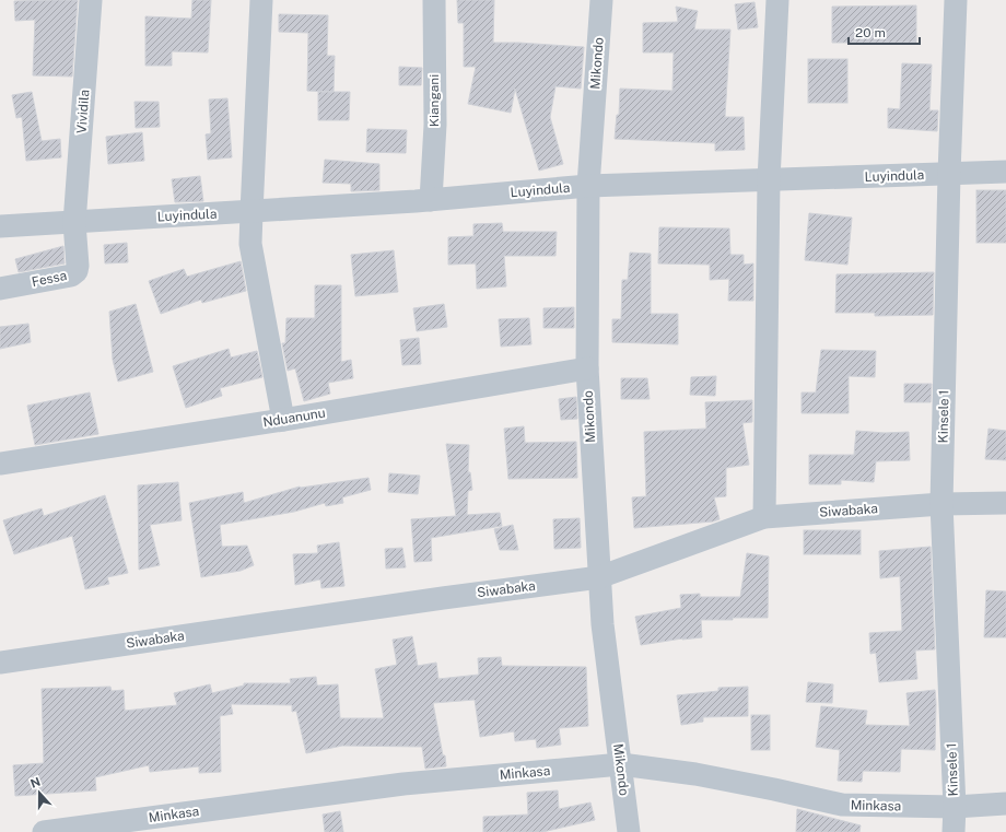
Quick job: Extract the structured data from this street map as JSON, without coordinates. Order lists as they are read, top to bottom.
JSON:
{
  "streets": {
    "street": [
      "Mikondo",
      "Kiangani",
      "Vividila",
      "Luyindula",
      "Fessa",
      "Kinsele 1",
      "Nduanunu",
      "Siwabaka",
      "Minkasa"
    ]
  },
  "crossings": [
    ["Mikondo", "Luyindula"],
    ["Mikondo", "Nduanunu"],
    ["Mikondo", "Siwabaka"],
    ["Mikondo", "Minkasa"],
    ["Kiangani", "Luyindula"],
    ["Vividila", "Luyindula"],
    ["Vividila", "Fessa"],
    ["Luyindula", "Fessa"],
    ["Luyindula", "Kinsele 1"],
    ["Kinsele 1", "Siwabaka"],
    ["Kinsele 1", "Minkasa"]
  ],
  "scale_bar": "20 m",
  "north": "top"
}
